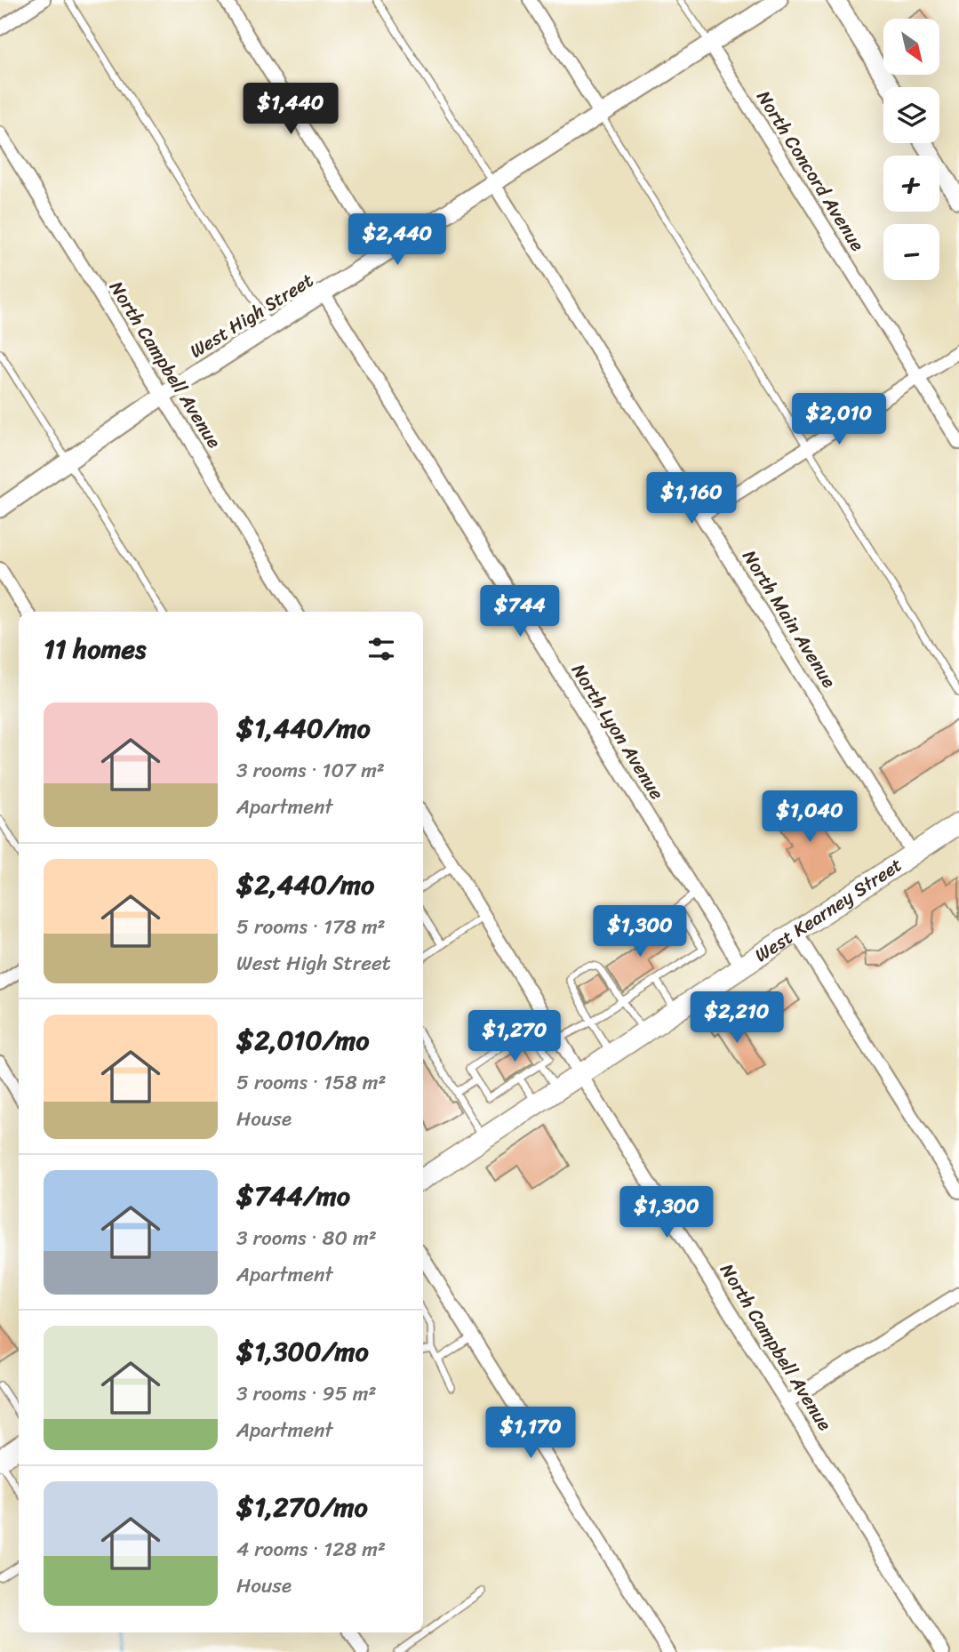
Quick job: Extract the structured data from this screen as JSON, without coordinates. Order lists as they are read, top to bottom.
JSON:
{
  "streets": {
    "main road": ["West Kearney Street"],
    "street": [
      "North Concord Avenue",
      "West High Street",
      "North Campbell Avenue",
      "North Main Avenue",
      "North Lyon Avenue"
    ]
  },
  "crossings": [
    ["North Concord Avenue", "West High Street"],
    ["West High Street", "North Campbell Avenue"],
    ["West High Street", "North Main Avenue"],
    ["West High Street", "North Lyon Avenue"],
    ["North Campbell Avenue", "West Kearney Street"],
    ["North Main Avenue", "West Kearney Street"],
    ["North Lyon Avenue", "West Kearney Street"]
  ],
  "north": "bottom right",
  "page": {
    "map_buttons": ["+", "−"],
    "price": [
      "$1,440",
      "$2,440",
      "$2,010",
      "$1,160",
      "$744",
      "$1,040",
      "$1,300",
      "$2,210",
      "$1,270",
      "$1,300",
      "$1,170"
    ],
    "heading": "11 homes",
    "list": [
      {
        "name": "$1,440/mo",
        "note": "3 rooms · 107 m² · Apartment"
      },
      {
        "name": "$2,440/mo",
        "note": "5 rooms · 178 m² · West High Street"
      },
      {
        "name": "$2,010/mo",
        "note": "5 rooms · 158 m² · House"
      },
      {
        "name": "$744/mo",
        "note": "3 rooms · 80 m² · Apartment"
      },
      {
        "name": "$1,300/mo",
        "note": "3 rooms · 95 m² · Apartment"
      },
      {
        "name": "$1,270/mo",
        "note": "4 rooms · 128 m² · House"
      }
    ]
  }
}
